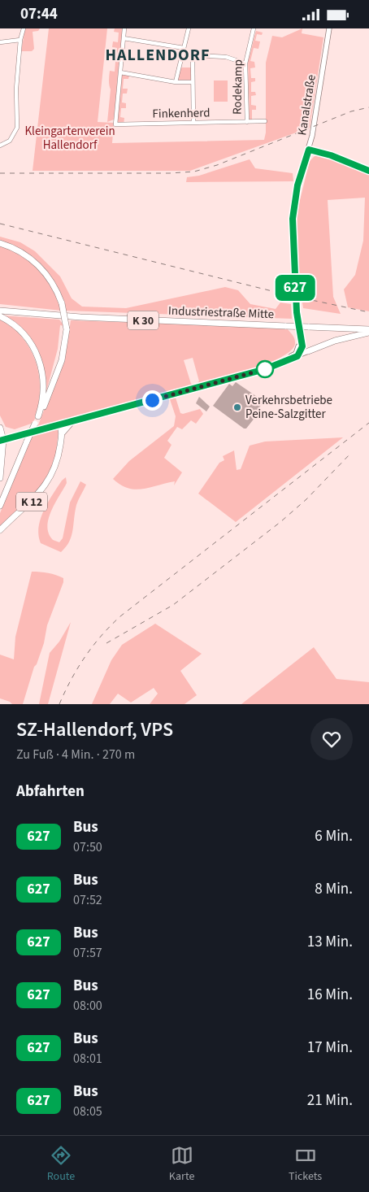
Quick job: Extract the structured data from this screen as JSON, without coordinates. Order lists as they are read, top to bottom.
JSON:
{
  "streets": {
    "main road": ["Industriestraße Mitte", "K 30", "K 12"],
    "street": ["Rodekamp", "Kanalstraße", "Finkenherd"]
  },
  "crossings": [
    ["Rodekamp", "Finkenherd"]
  ],
  "districts": ["HALLENDORF"],
  "parks": ["Kleingartenverein Hallendorf"],
  "places": ["Verkehrsbetriebe Peine-Salzgitter"],
  "lines": ["bus line 627"],
  "page": {
    "status": "07:44",
    "on_map": "627",
    "heading": [
      ["SZ-Hallendorf, VPS", "Zu Fuß · 4 Min. · 270 m"],
      "Abfahrten"
    ],
    "list": [
      {
        "mark": "627",
        "name": "Bus",
        "note": "07:50",
        "value": "6 Min."
      },
      {
        "mark": "627",
        "name": "Bus",
        "note": "07:52",
        "value": "8 Min."
      },
      {
        "mark": "627",
        "name": "Bus",
        "note": "07:57",
        "value": "13 Min."
      },
      {
        "mark": "627",
        "name": "Bus",
        "note": "08:00",
        "value": "16 Min."
      },
      {
        "mark": "627",
        "name": "Bus",
        "note": "08:01",
        "value": "17 Min."
      },
      {
        "mark": "627",
        "name": "Bus",
        "note": "08:05",
        "value": "21 Min."
      }
    ],
    "tabs": ["Route", "Karte", "Tickets"]
  }
}
